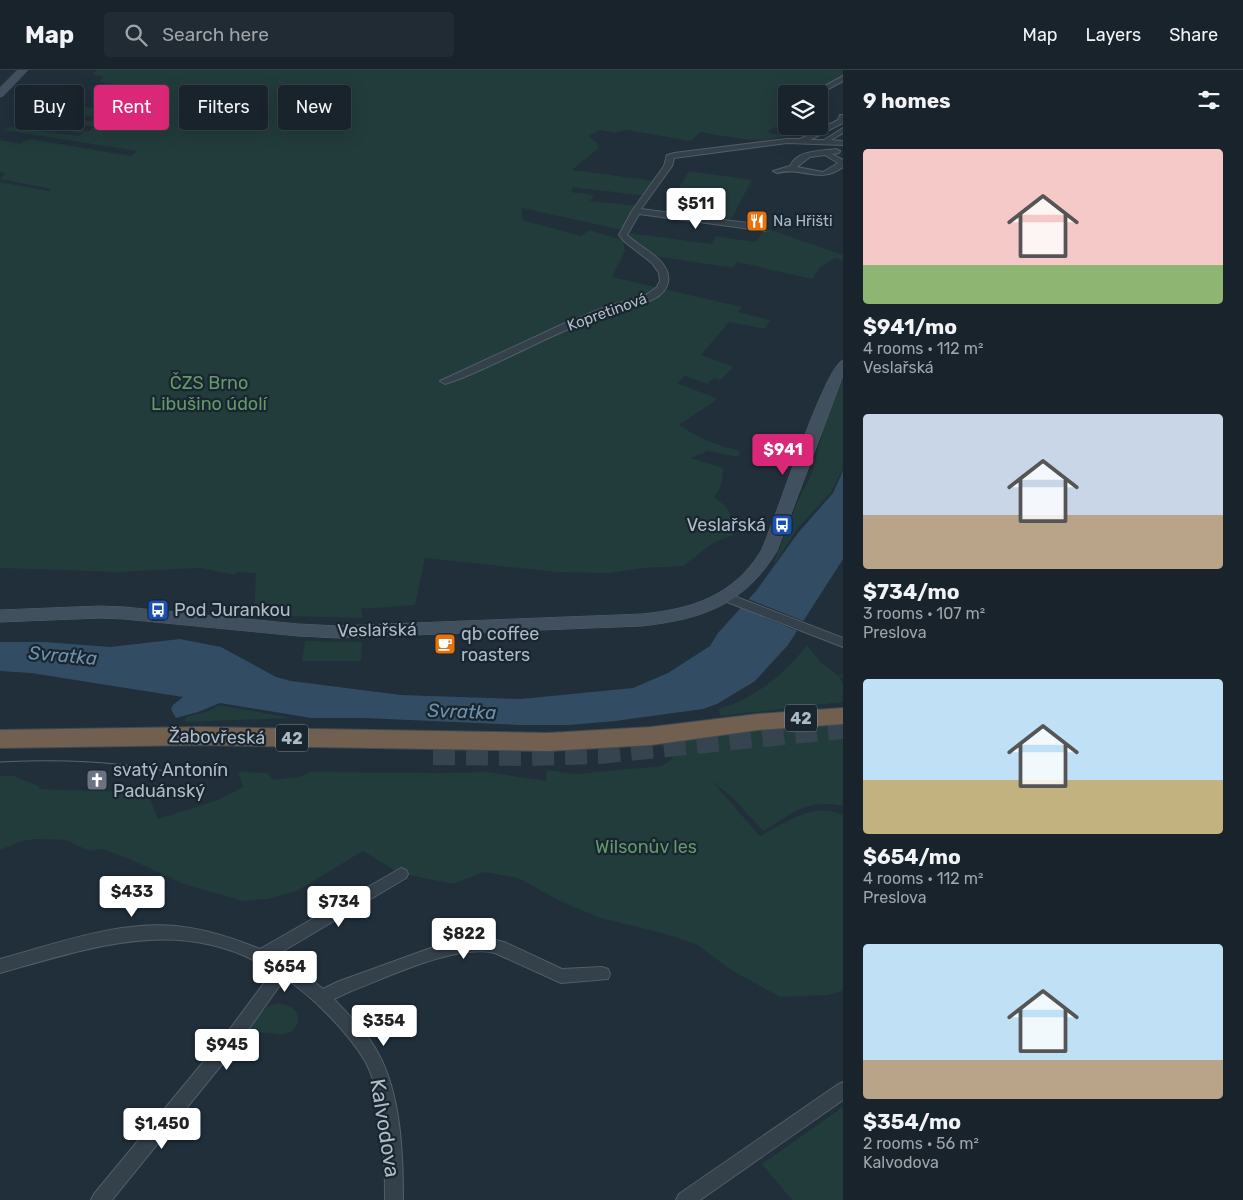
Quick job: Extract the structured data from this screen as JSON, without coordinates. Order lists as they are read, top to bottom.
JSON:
{
  "streets": {
    "highway": ["42", "Žabovřeská"],
    "street": ["Kopretinová", "Veslařská", "Kalvodova"]
  },
  "water": ["Svratka"],
  "parks": ["ČZS Brno Libušino údolí", "Wilsonův les"],
  "places": {
    "restaurant": ["Na Hřišti"],
    "bus stop": ["Veslařská", "Pod Jurankou"],
    "cafe": ["qb coffee roasters"],
    "church": ["svatý Antonín Paduánský"]
  },
  "page": {
    "header": "Map",
    "search": "Search here",
    "nav": ["Map", "Layers", "Share"],
    "heading": "9 homes",
    "chip": [
      "Buy",
      "Rent",
      "Filters",
      "New"
    ],
    "list": [
      {
        "name": "$941/mo",
        "note": "4 rooms · 112 m² · Veslařská"
      },
      {
        "name": "$734/mo",
        "note": "3 rooms · 107 m² · Preslova"
      },
      {
        "name": "$654/mo",
        "note": "4 rooms · 112 m² · Preslova"
      },
      {
        "name": "$354/mo",
        "note": "2 rooms · 56 m² · Kalvodova"
      }
    ],
    "price": [
      "$511",
      "$941",
      "$433",
      "$734",
      "$822",
      "$654",
      "$354",
      "$945",
      "$1,450"
    ]
  }
}
